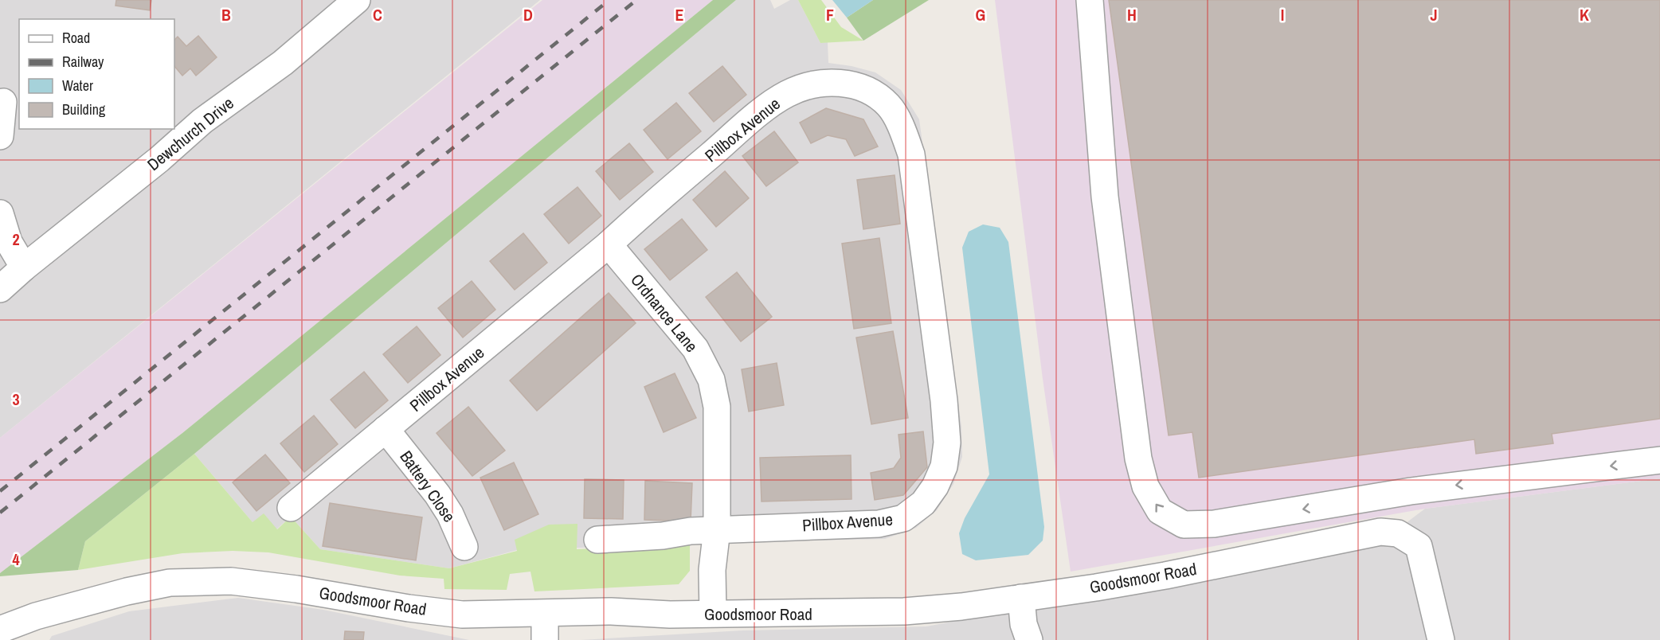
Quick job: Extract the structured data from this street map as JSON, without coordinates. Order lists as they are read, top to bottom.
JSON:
{
  "streets": {
    "street": [
      "Pillbox Avenue",
      "Dewchurch Drive",
      "Ordnance Lane",
      "Battery Close",
      "Goodsmoor Road"
    ]
  },
  "crossings": [
    ["Pillbox Avenue", "Ordnance Lane"],
    ["Pillbox Avenue", "Battery Close"],
    ["Ordnance Lane", "Goodsmoor Road"]
  ],
  "legend": [
    "Road",
    "Railway",
    "Water",
    "Building"
  ],
  "grid": {
    "columns": [
      "B",
      "C",
      "D",
      "E",
      "F",
      "G",
      "H",
      "I",
      "J",
      "K"
    ],
    "rows": ["2", "3", "4"]
  }
}
